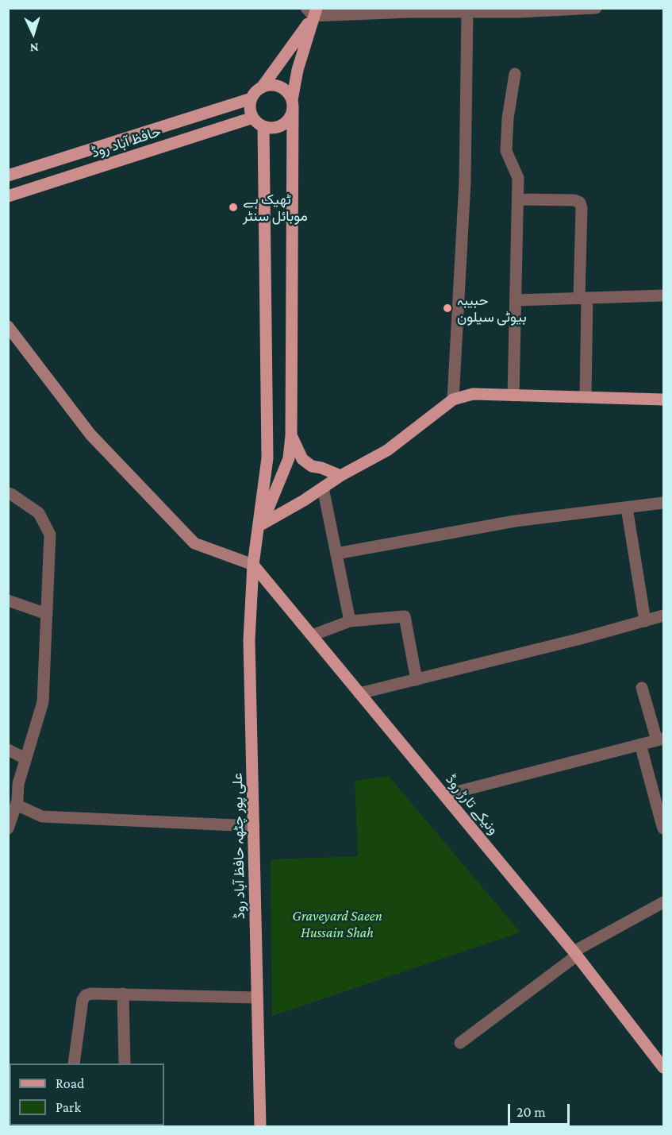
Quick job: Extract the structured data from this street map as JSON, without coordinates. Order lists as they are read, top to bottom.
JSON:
{
  "streets": {
    "main road": ["حافظ آباد روڈ", "ونیکے تارڑ روڈ", "علی پور چٹھہ حافظ آباد روڈ"]
  },
  "crossings": [
    ["ونیکے تارڑ روڈ", "علی پور چٹھہ حافظ آباد روڈ"]
  ],
  "parks": ["Graveyard Saeen Hussain Shah"],
  "places": ["ٹھیک ہے موبائل سنٹر", "حبیبہ بیوٹی سیلون"],
  "legend": ["Road", "Park"],
  "scale_bar": "20 m",
  "north": "bottom"
}
